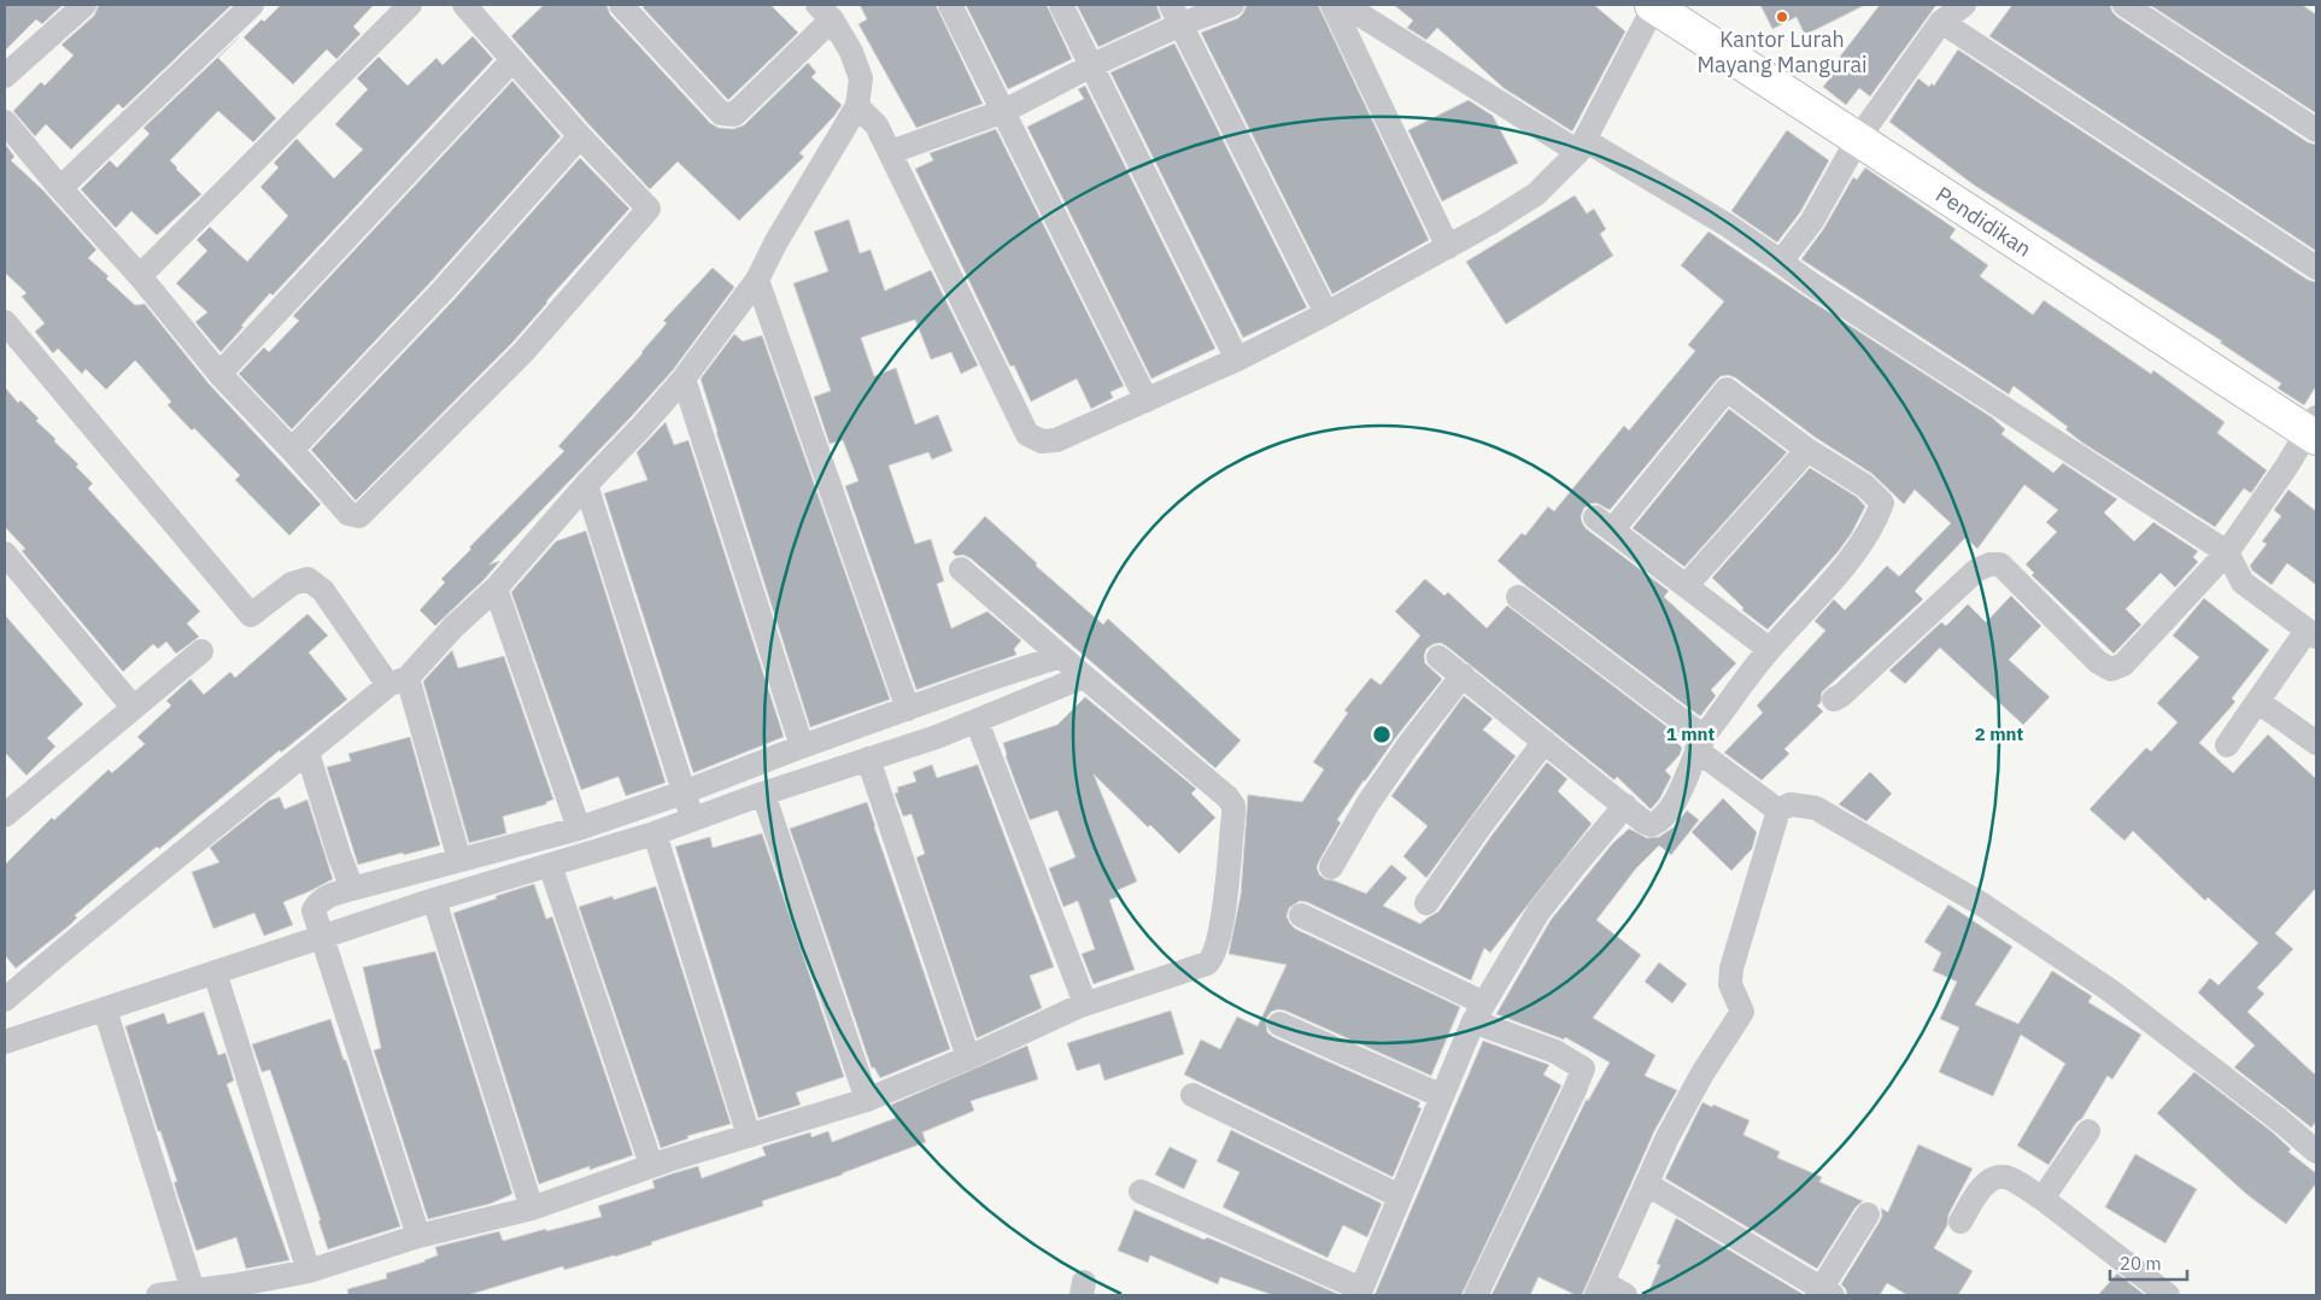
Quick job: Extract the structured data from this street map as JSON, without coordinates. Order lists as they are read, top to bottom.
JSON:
{
  "streets": {
    "street": ["Pendidikan"]
  },
  "places": ["Kantor Lurah Mayang Mangurai"],
  "scale_bar": "20 m",
  "rings": ["1 mnt", "2 mnt"]
}
